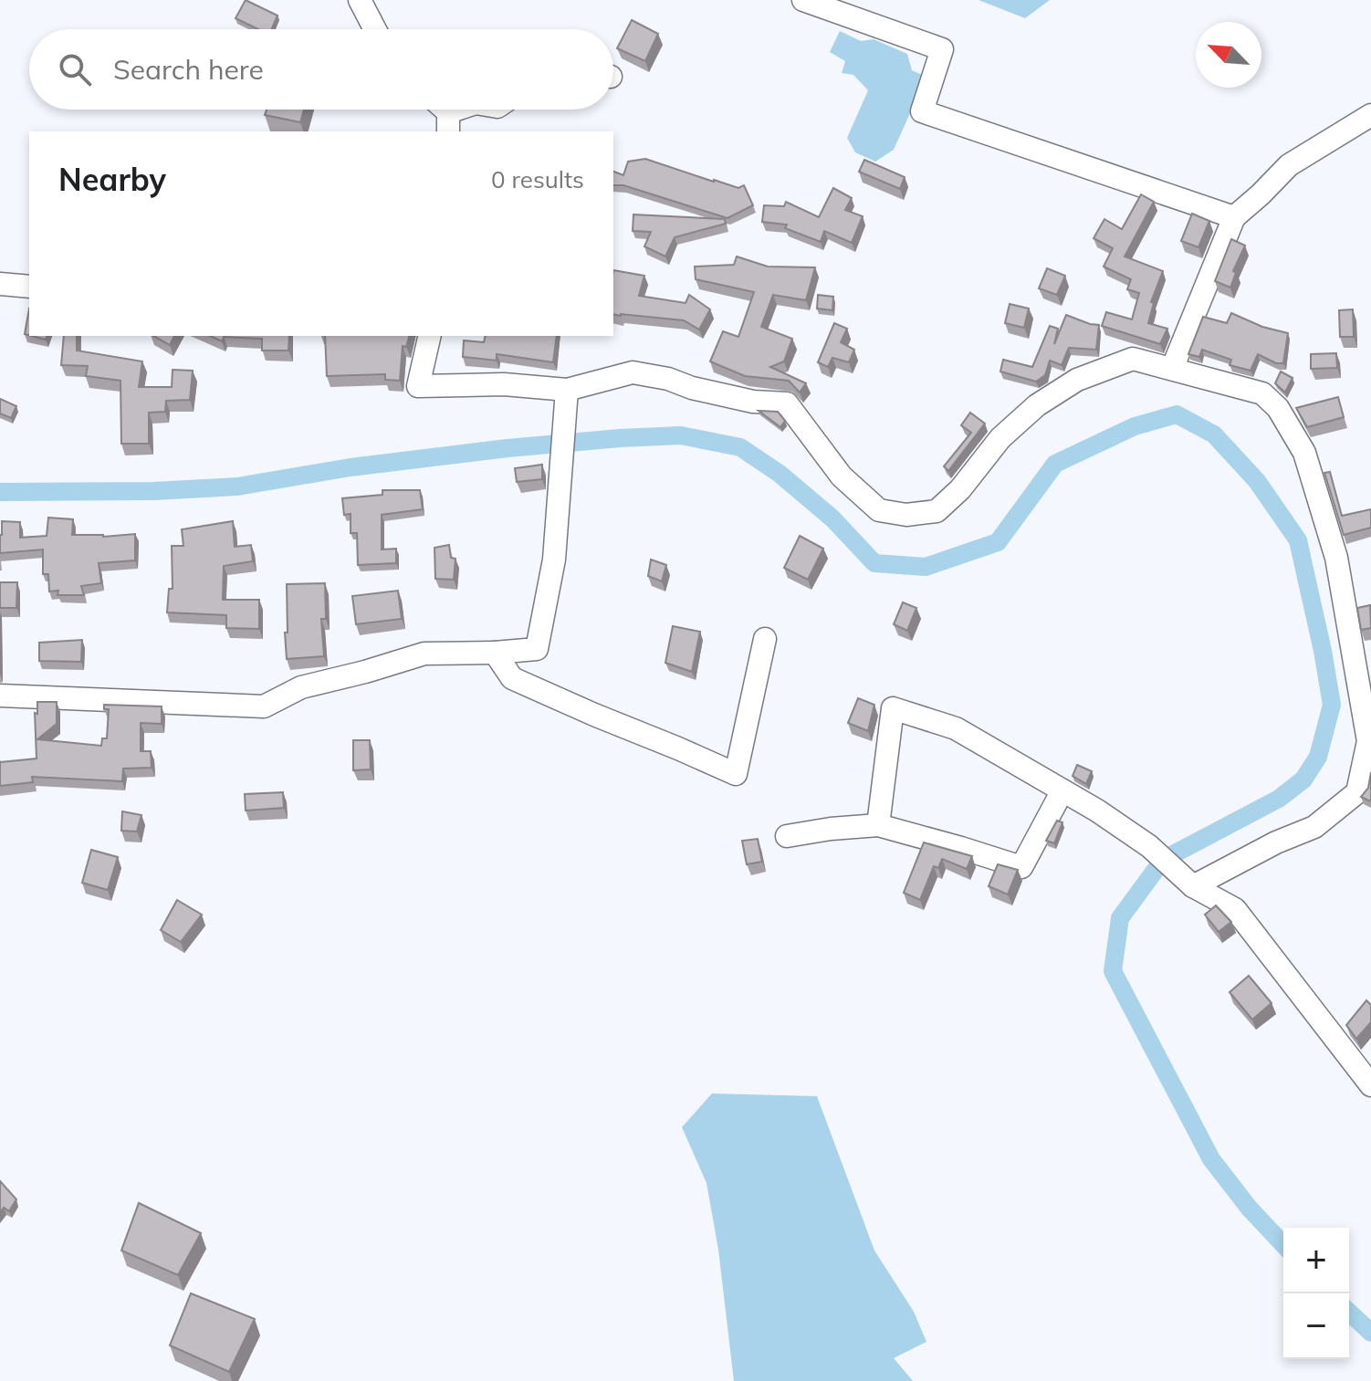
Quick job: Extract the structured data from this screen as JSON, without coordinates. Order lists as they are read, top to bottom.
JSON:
{
  "north": "top left",
  "page": {
    "search": "Search here",
    "heading": ["Nearby", "0 results"],
    "map_buttons": ["+", "−"]
  }
}
